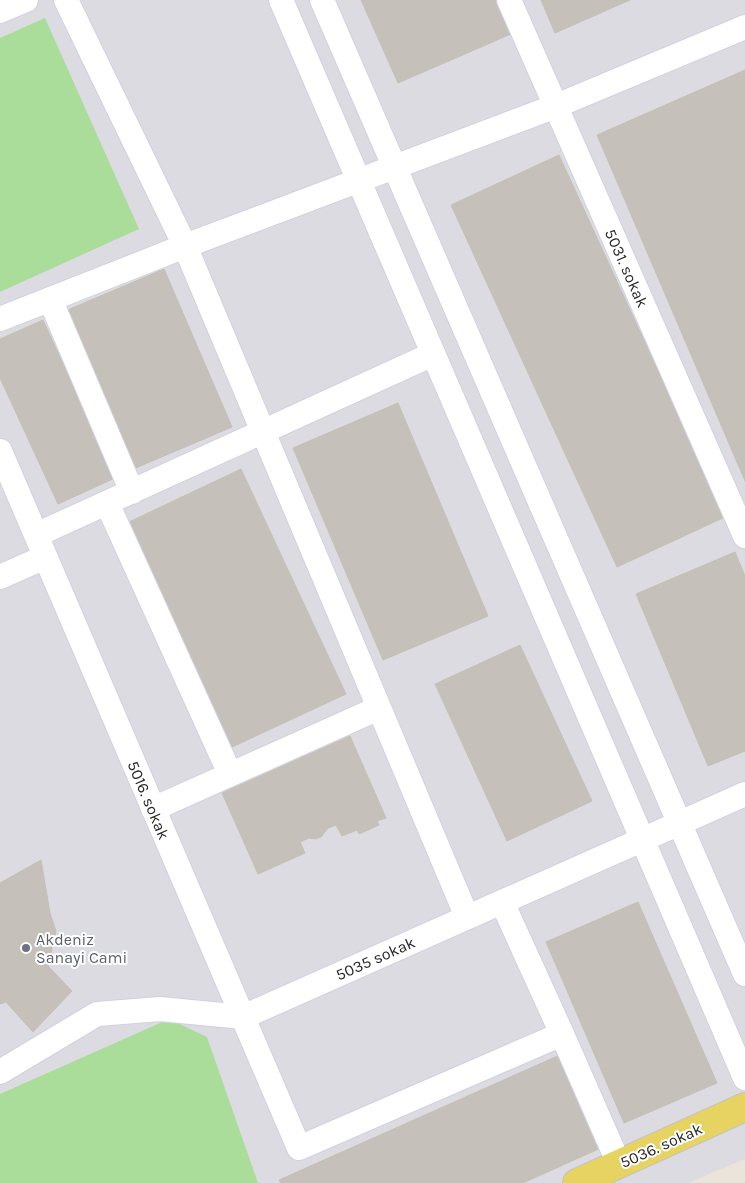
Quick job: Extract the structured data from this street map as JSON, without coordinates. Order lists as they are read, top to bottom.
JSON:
{
  "streets": {
    "main road": ["5036. sokak"],
    "street": ["5031. sokak", "5016. sokak", "5035 sokak"]
  },
  "crossings": [
    ["5016. sokak", "5035 sokak"]
  ],
  "places": ["Akdeniz Sanayi Cami"]
}
